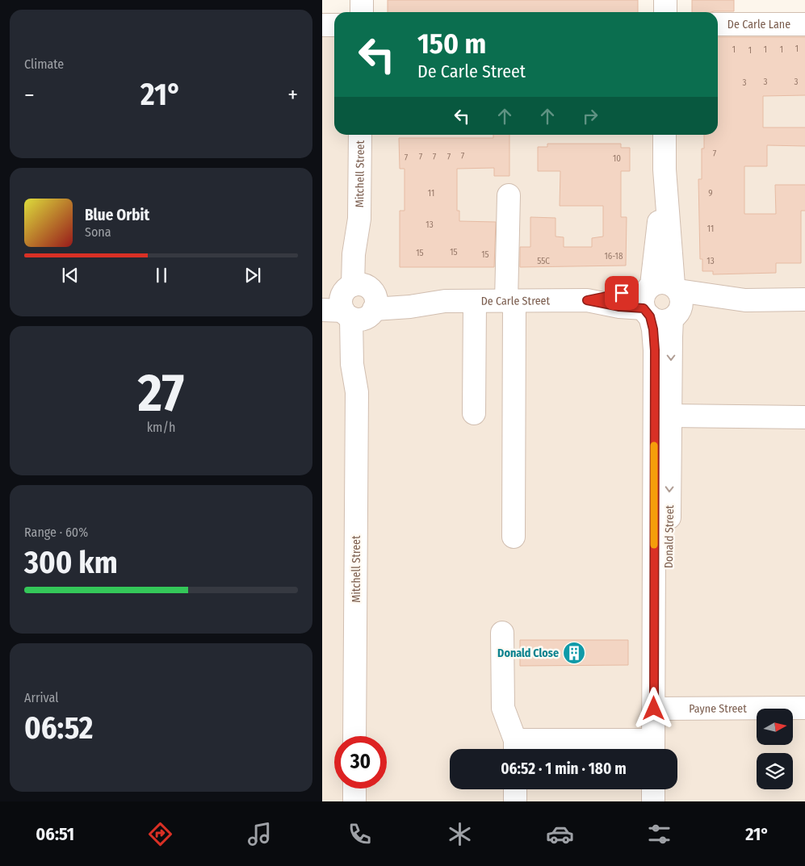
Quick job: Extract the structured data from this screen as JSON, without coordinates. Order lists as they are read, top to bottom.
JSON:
{
  "streets": {
    "street": [
      "De Carle Lane",
      "Mitchell Street",
      "De Carle Street",
      "Donald Street",
      "Payne Street"
    ]
  },
  "crossings": [
    ["Mitchell Street", "De Carle Street"],
    ["De Carle Street", "Donald Street"],
    ["Donald Street", "Payne Street"]
  ],
  "places": {
    "building": ["Donald Close"]
  },
  "house_numbers": [
    "1",
    "1",
    "1",
    "1",
    "1",
    "3",
    "3",
    "3",
    "7",
    "7",
    "7",
    "7",
    "7",
    "7",
    "10",
    "11",
    "9",
    "13",
    "11",
    "15",
    "15",
    "15",
    "16-18",
    "55C",
    "13"
  ],
  "north": "right",
  "page": {
    "tile": [
      "Climate",
      ["27", "km/h"],
      ["Range · 60%", "300 km"],
      ["Arrival", "06:52"]
    ],
    "turn": ["150 m", "De Carle Street"],
    "heat": ["−", "21°", "+"],
    "song": ["Blue Orbit", "Sona"],
    "limit": "30",
    "trip": "06:52 · 1 min · 180 m",
    "tabs": ["06:51", "21°"]
  }
}
